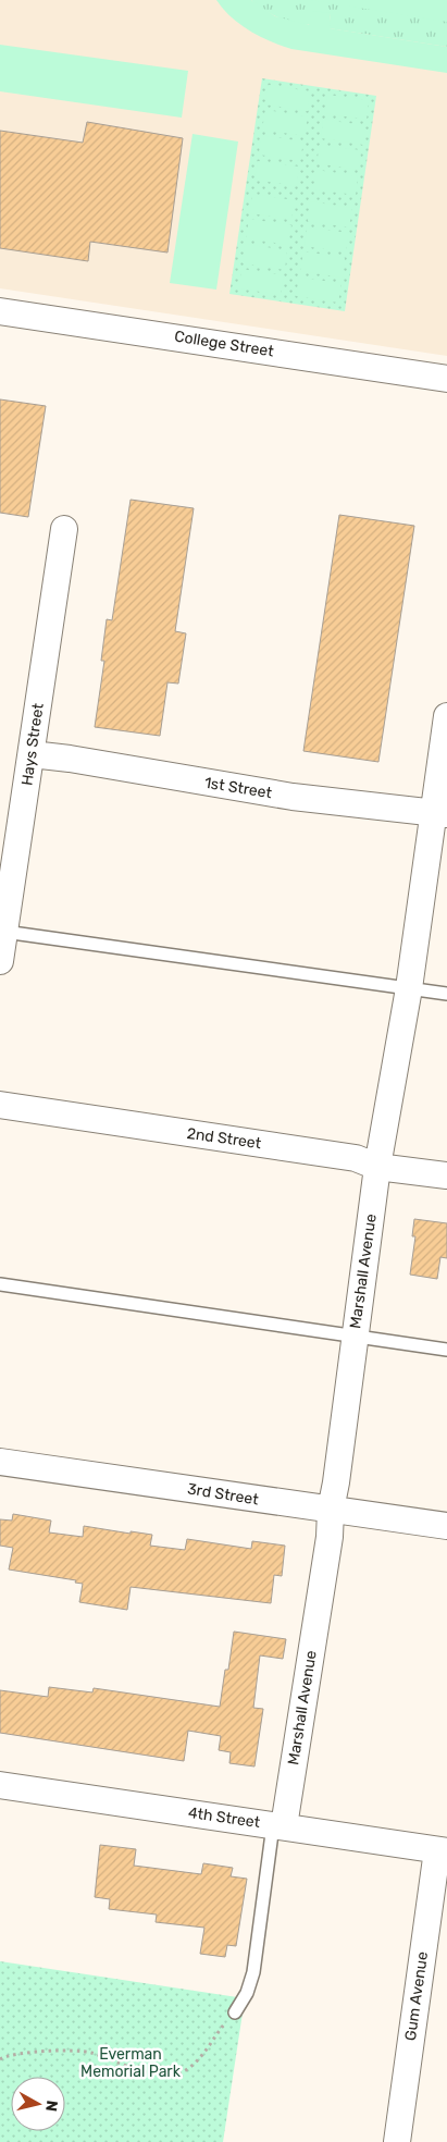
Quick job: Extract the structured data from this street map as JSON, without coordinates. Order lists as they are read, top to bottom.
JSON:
{
  "streets": {
    "street": [
      "College Street",
      "Hays Street",
      "1st Street",
      "2nd Street",
      "Marshall Avenue",
      "3rd Street",
      "4th Street",
      "Gum Avenue"
    ]
  },
  "crossings": [
    ["Hays Street", "1st Street"],
    ["1st Street", "Marshall Avenue"],
    ["2nd Street", "Marshall Avenue"],
    ["Marshall Avenue", "3rd Street"],
    ["Marshall Avenue", "4th Street"],
    ["4th Street", "Gum Avenue"]
  ],
  "parks": ["Everman Memorial Park"],
  "north": "right"
}
